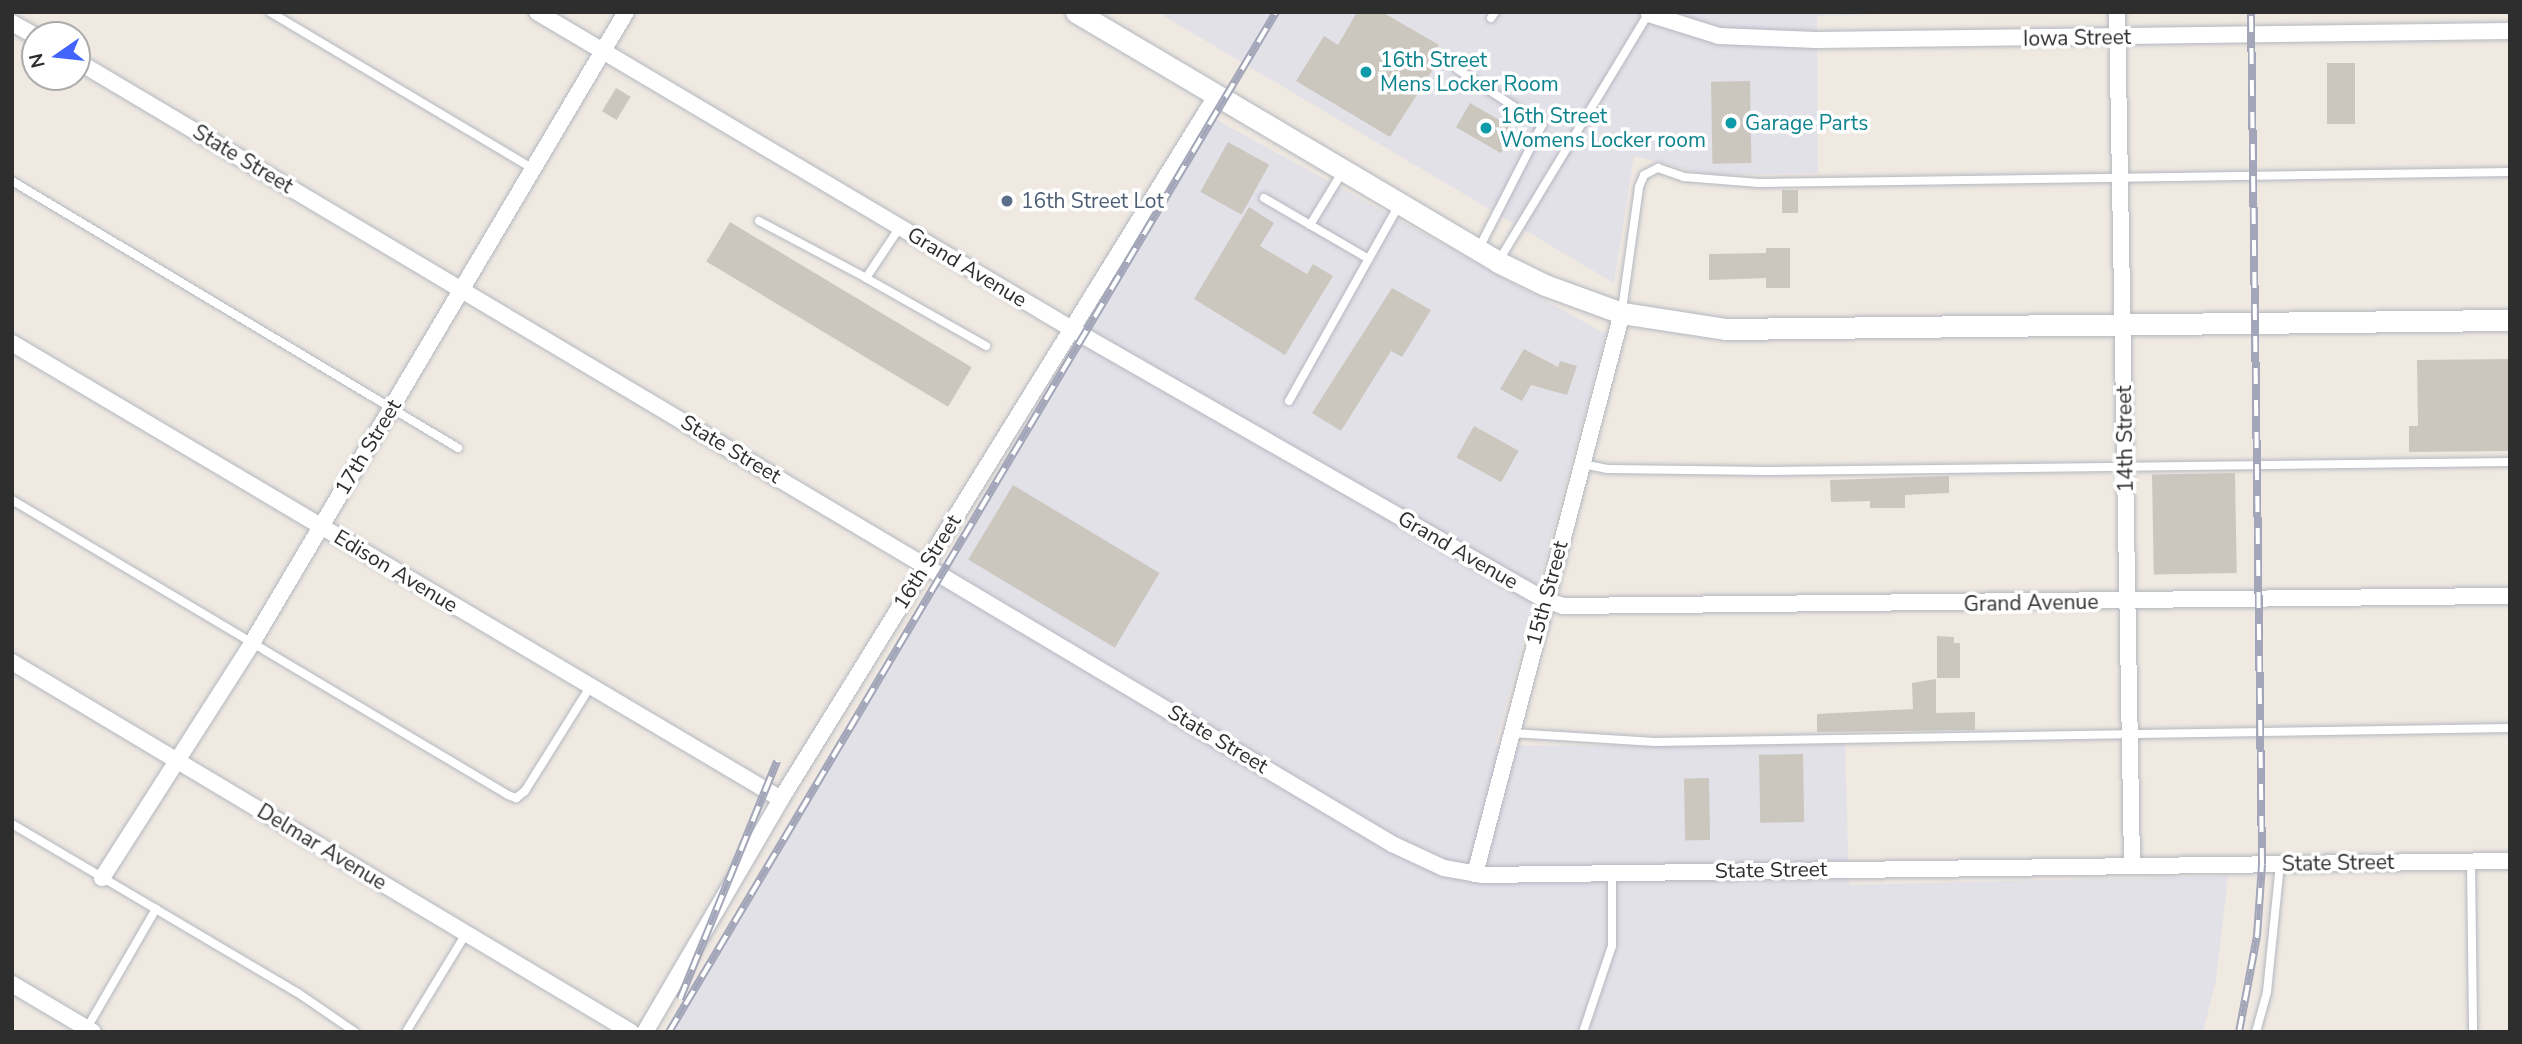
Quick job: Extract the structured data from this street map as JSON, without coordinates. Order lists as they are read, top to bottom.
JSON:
{
  "streets": {
    "street": [
      "Iowa Street",
      "State Street",
      "Grand Avenue",
      "14th Street",
      "17th Street",
      "16th Street",
      "Edison Avenue",
      "15th Street",
      "Delmar Avenue"
    ]
  },
  "crossings": [
    ["Iowa Street", "14th Street"],
    ["State Street", "14th Street"],
    ["State Street", "17th Street"],
    ["State Street", "16th Street"],
    ["State Street", "15th Street"],
    ["Grand Avenue", "14th Street"],
    ["Grand Avenue", "17th Street"],
    ["Grand Avenue", "16th Street"],
    ["Grand Avenue", "15th Street"],
    ["17th Street", "Edison Avenue"],
    ["17th Street", "Delmar Avenue"],
    ["16th Street", "Edison Avenue"]
  ],
  "places": [
    "16th Street Mens Locker Room",
    "Garage Parts",
    "16th Street Womens Locker room",
    "16th Street Lot"
  ],
  "north": "left"
}
